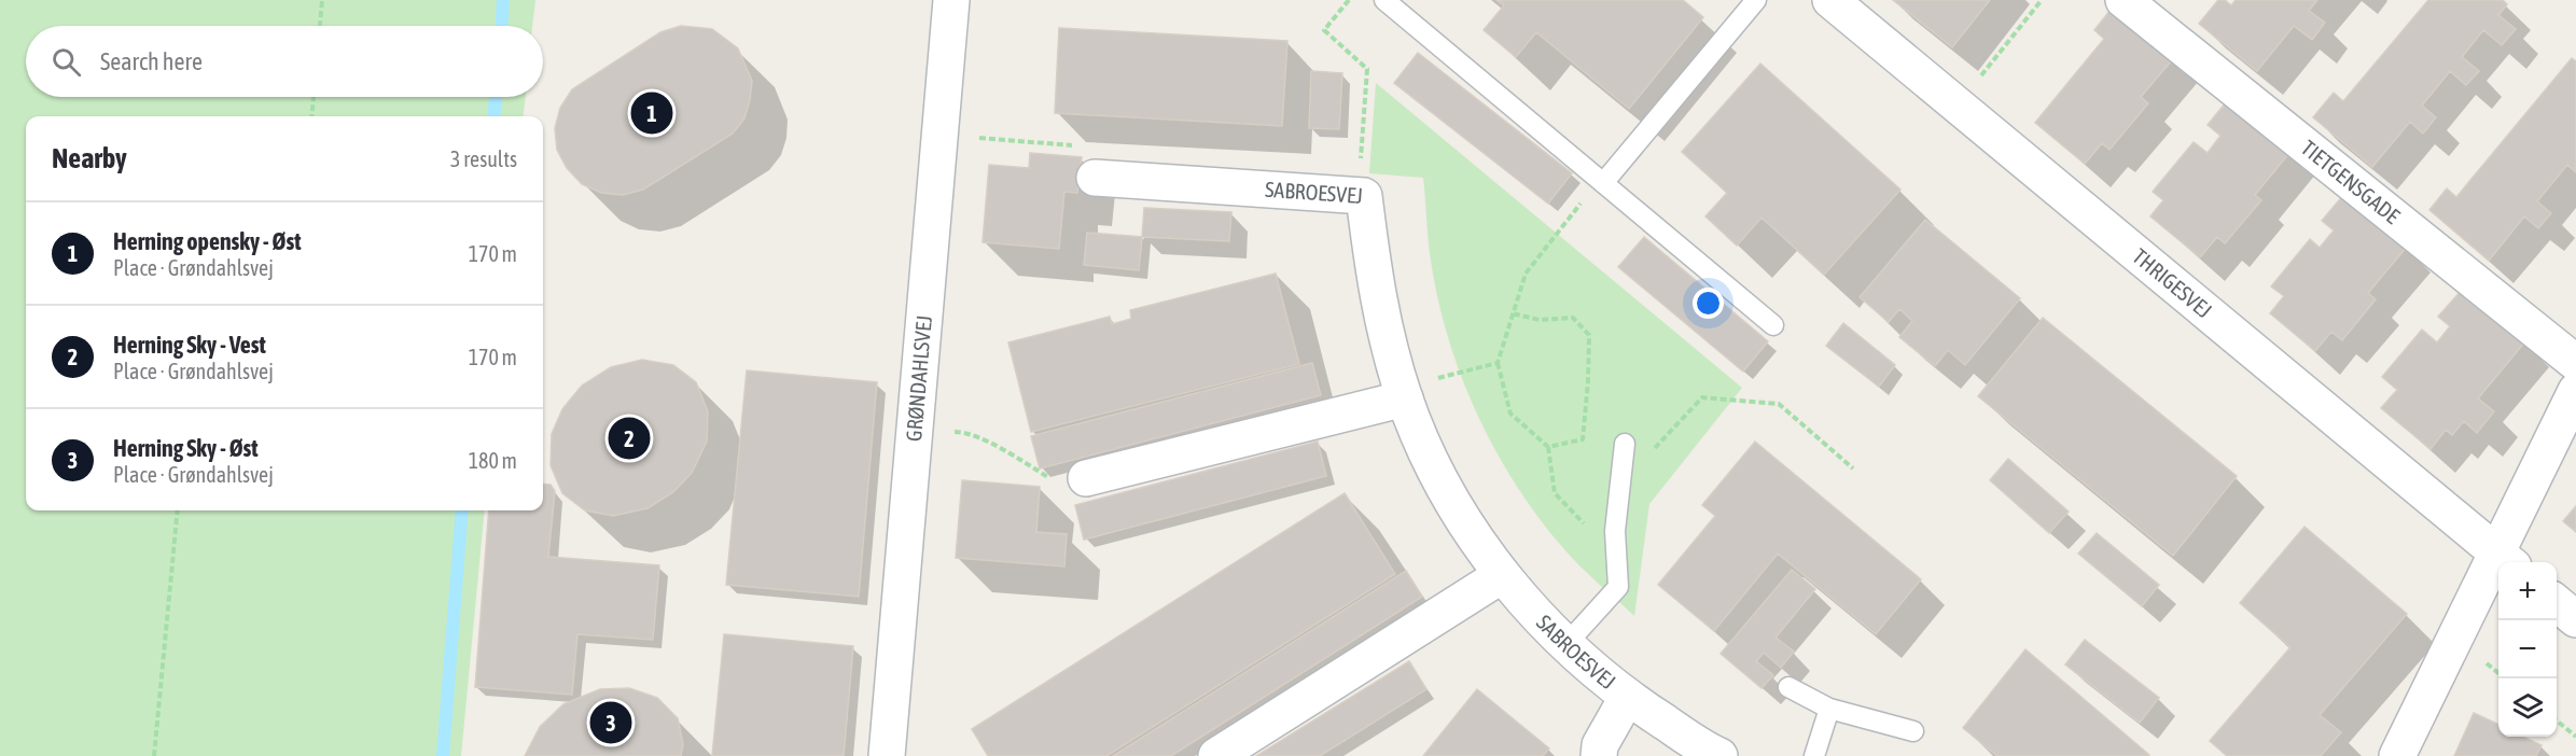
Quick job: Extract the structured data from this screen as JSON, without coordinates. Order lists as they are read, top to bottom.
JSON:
{
  "streets": {
    "street": [
      "TIETGENSGADE",
      "SABROESVEJ",
      "THRIGESVEJ",
      "GRØNDAHLSVEJ"
    ]
  },
  "page": {
    "search": "Search here",
    "pins": ["1", "2", "3"],
    "heading": ["Nearby", "3 results"],
    "list": [
      {
        "mark": "1",
        "name": "Herning opensky - Øst",
        "note": "Place · Grøndahlsvej",
        "value": "170 m"
      },
      {
        "mark": "2",
        "name": "Herning Sky - Vest",
        "note": "Place · Grøndahlsvej",
        "value": "170 m"
      },
      {
        "mark": "3",
        "name": "Herning Sky - Øst",
        "note": "Place · Grøndahlsvej",
        "value": "180 m"
      }
    ],
    "map_buttons": ["+", "−"]
  }
}
